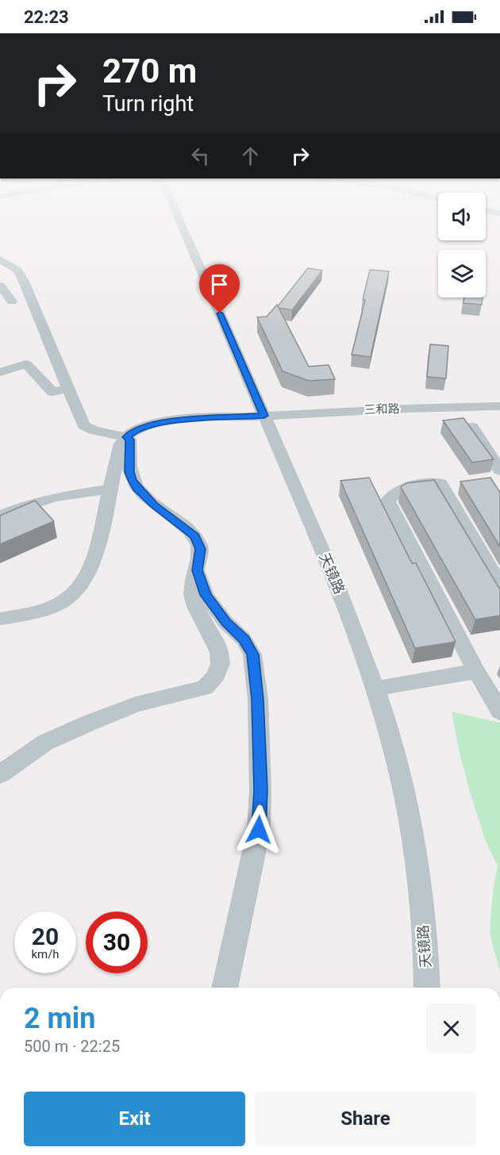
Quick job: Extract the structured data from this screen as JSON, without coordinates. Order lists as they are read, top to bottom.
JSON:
{
  "streets": {
    "street": ["三和路", "天镜路"]
  },
  "crossings": [
    ["三和路", "天镜路"]
  ],
  "page": {
    "status": "22:23",
    "turn": ["270 m", "Turn right"],
    "speed": "20 km/h",
    "limit": "30",
    "heading": ["2 min", "500 m · 22:25"],
    "buttons": ["Exit", "Share"]
  }
}
